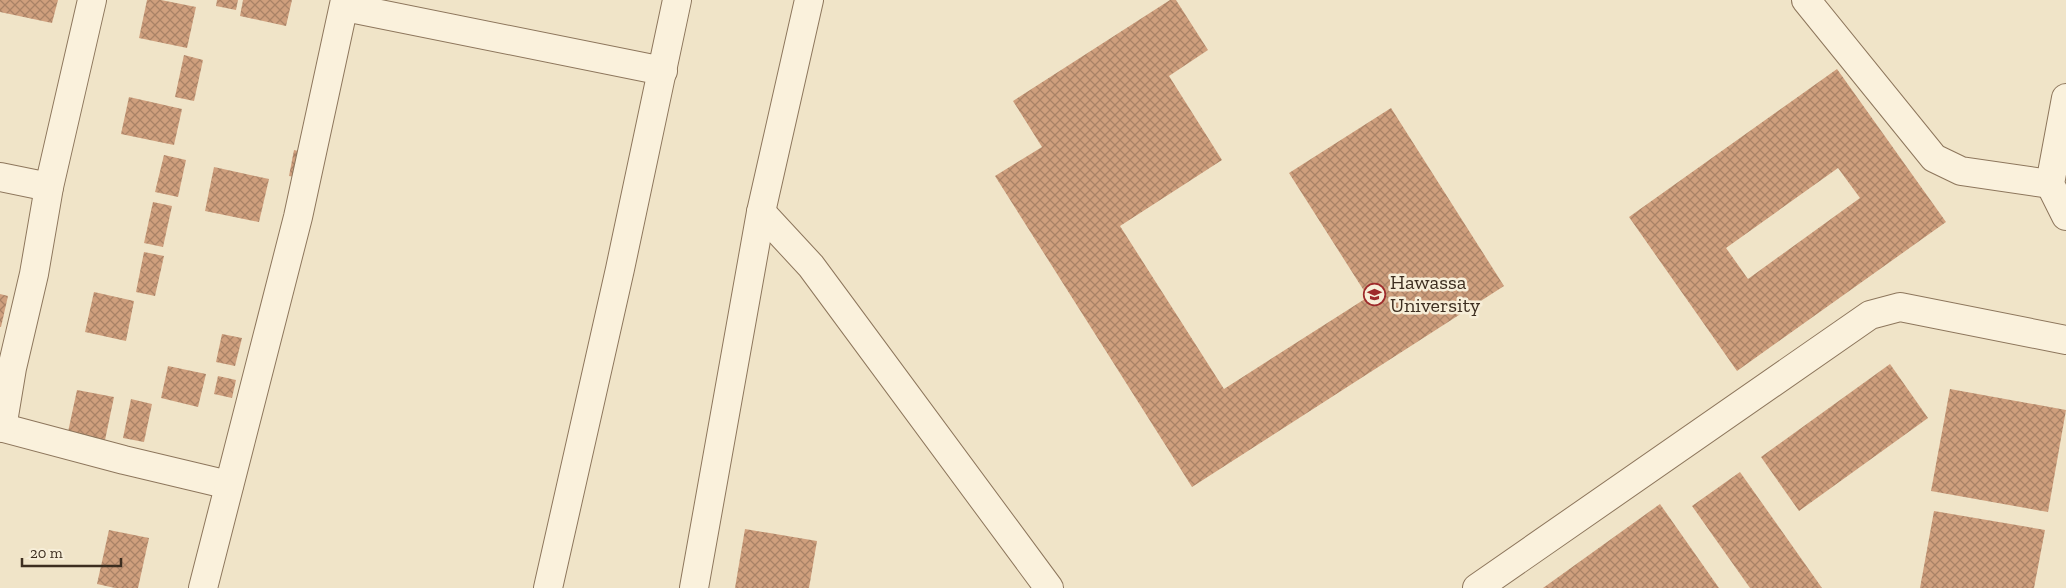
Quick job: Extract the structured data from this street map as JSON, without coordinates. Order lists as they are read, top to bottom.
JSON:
{
  "places": {
    "school or university": ["Hawassa University"]
  },
  "scale_bar": "20 m"
}
